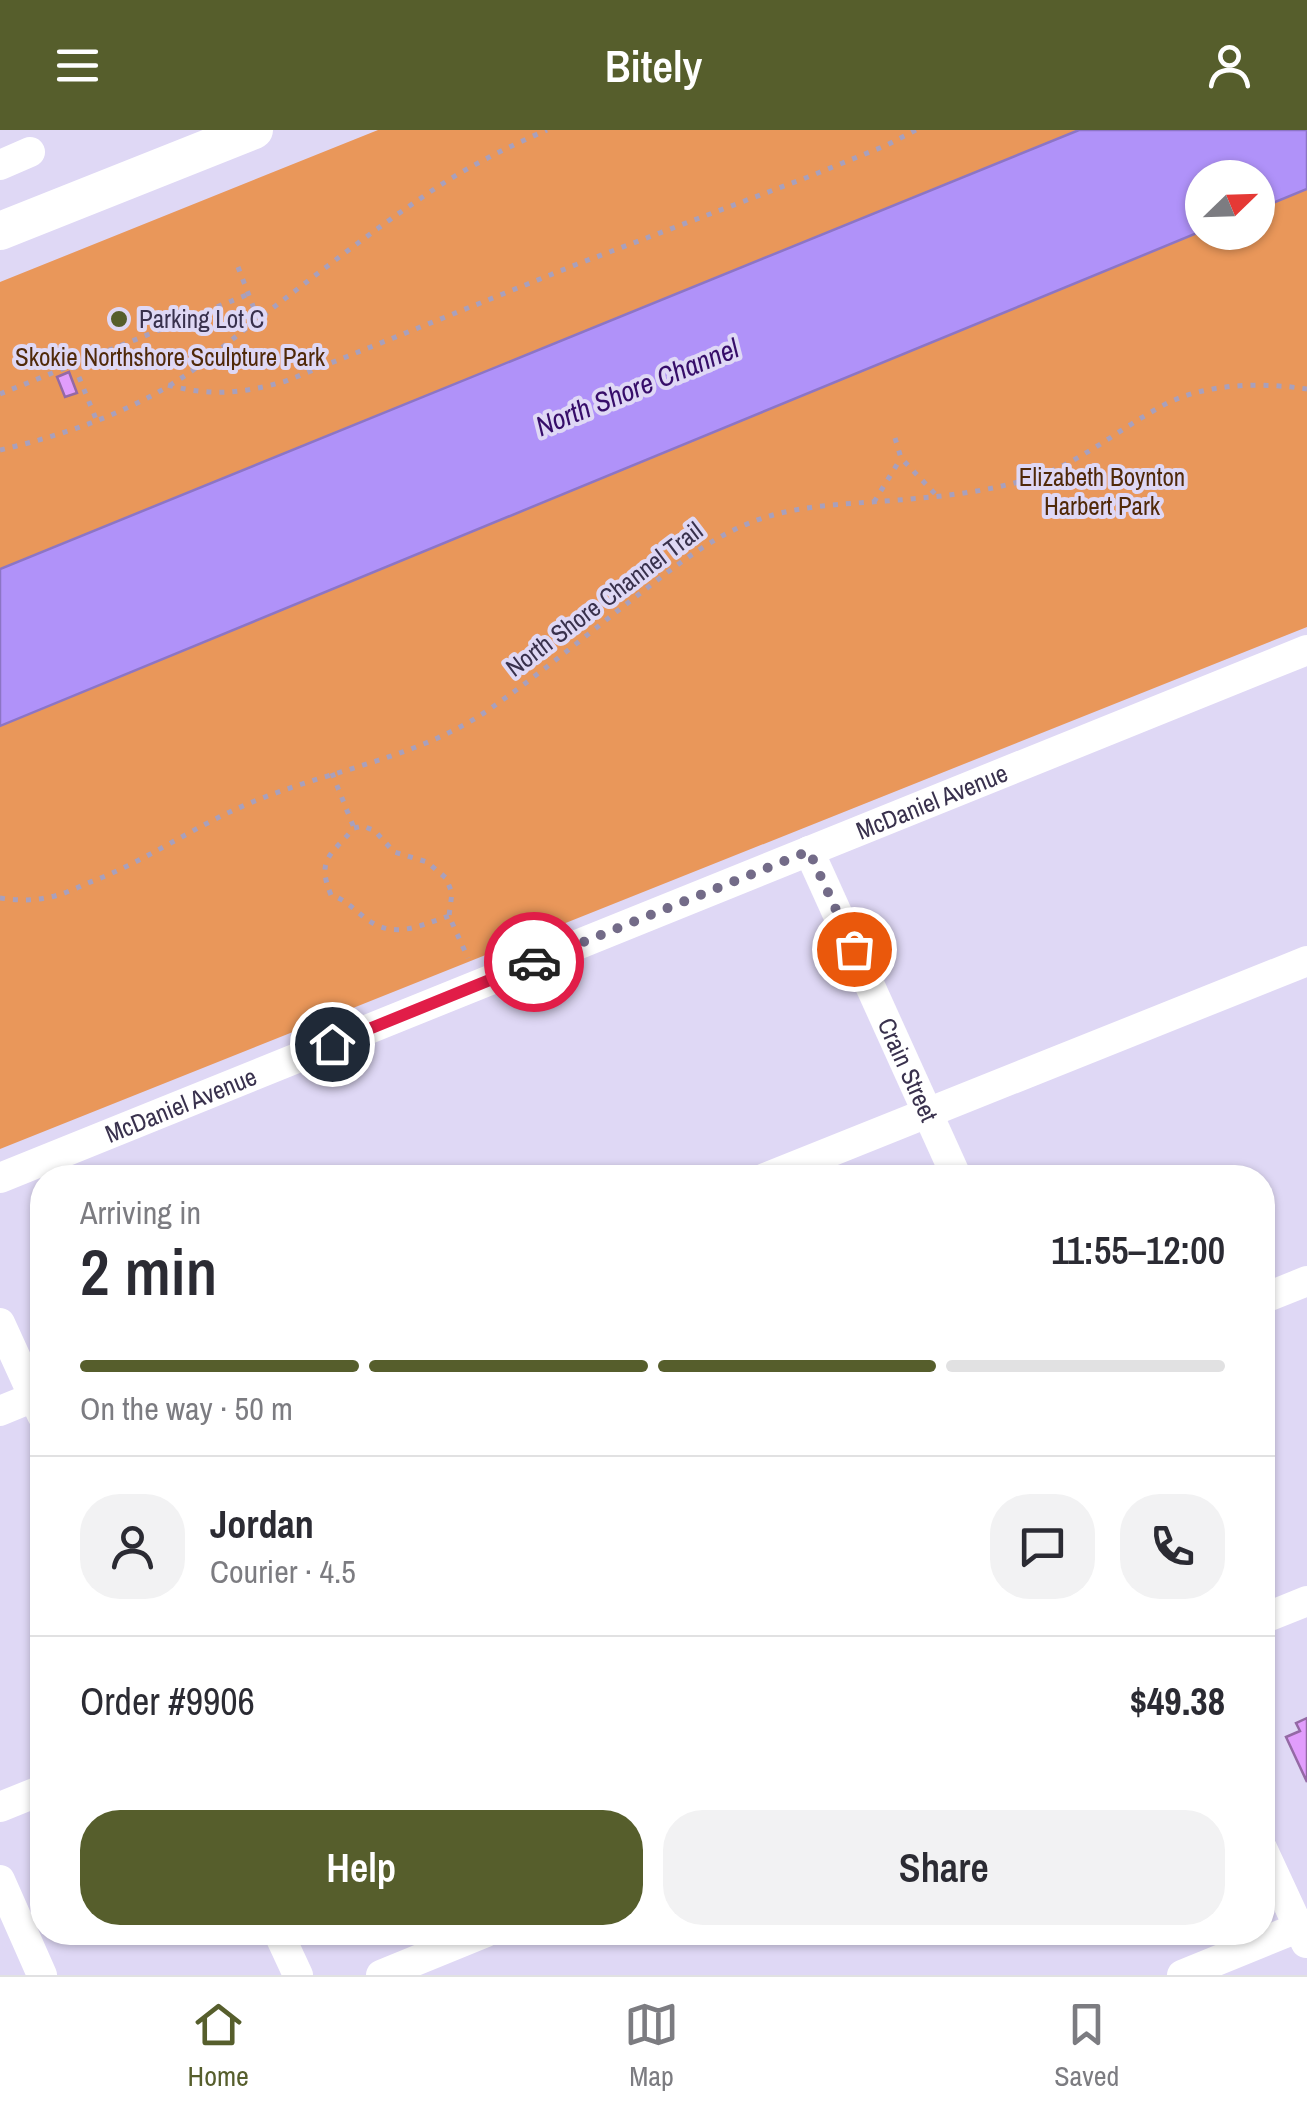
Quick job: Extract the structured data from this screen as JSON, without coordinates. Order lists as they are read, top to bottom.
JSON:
{
  "streets": {
    "street": ["McDaniel Avenue", "Crain Street"],
    "path": ["North Shore Channel Trail"]
  },
  "crossings": [
    ["McDaniel Avenue", "Crain Street"]
  ],
  "water": ["North Shore Channel"],
  "parks": ["Skokie Northshore Sculpture Park", "Elizabeth Boynton Harbert Park"],
  "places": ["Parking Lot C"],
  "north": "top right",
  "page": {
    "header": "Bitely",
    "heading": ["2 min", "Arriving in", "11:55–12:00"],
    "panel": [
      "Jordan",
      "Courier · 4.5",
      "Order #9906",
      "$49.38"
    ],
    "bar": "On the way · 50 m",
    "buttons": ["Help", "Share"],
    "tabs": ["Home", "Map", "Saved"]
  }
}
